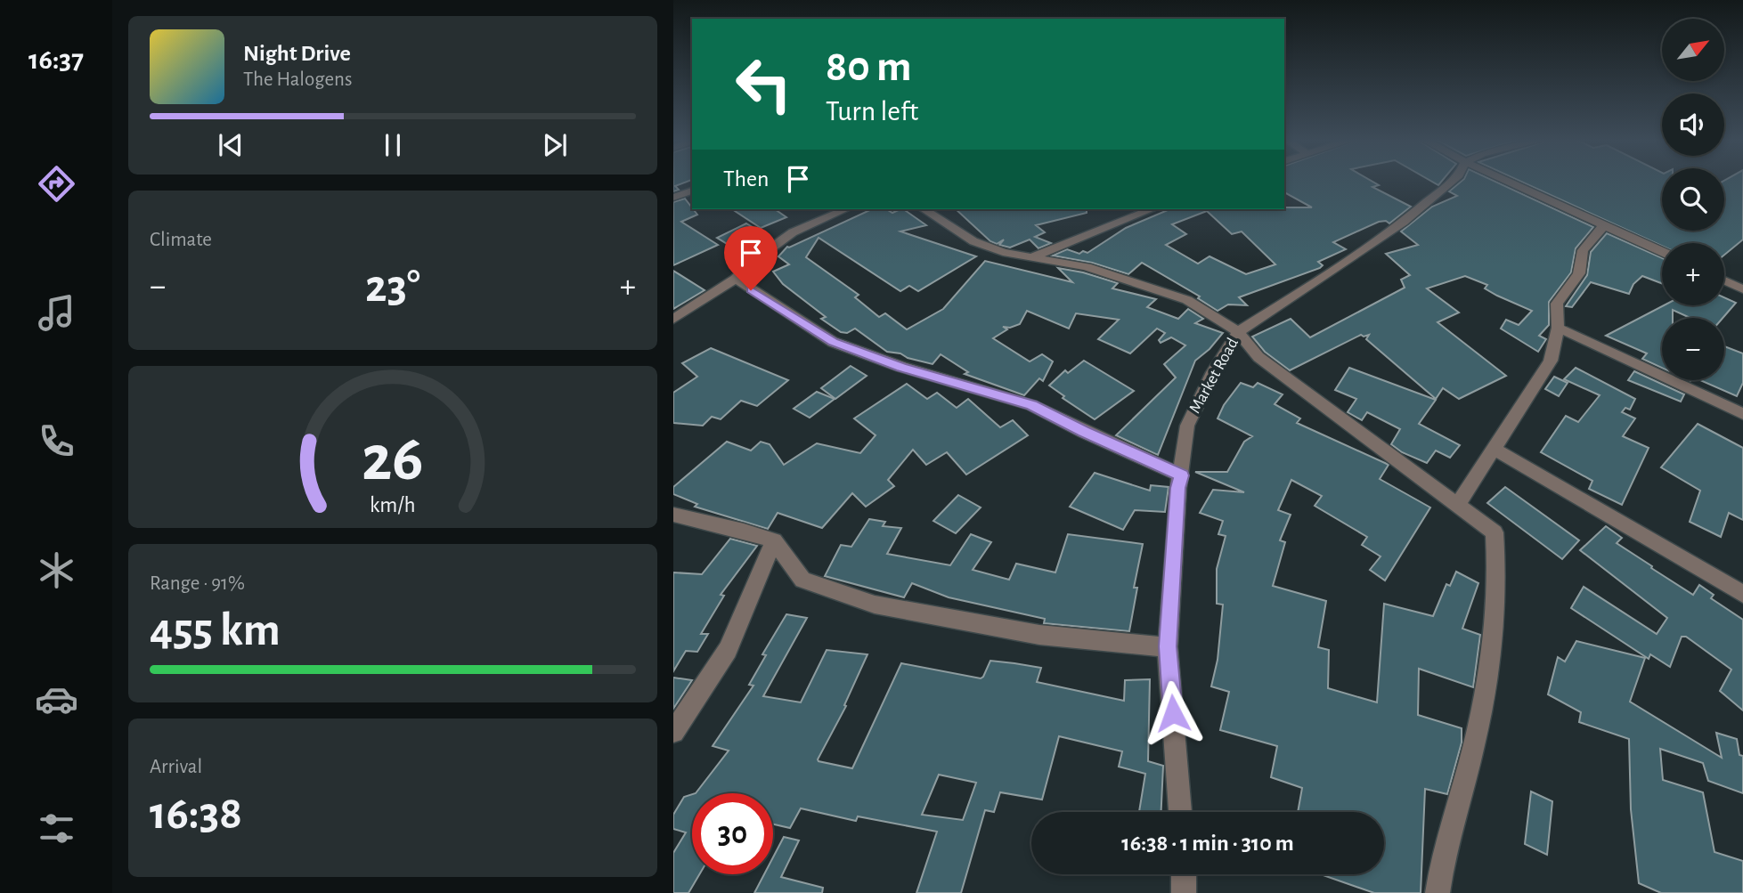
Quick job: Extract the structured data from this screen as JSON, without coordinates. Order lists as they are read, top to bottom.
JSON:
{
  "streets": {
    "street": ["Market Road"]
  },
  "north": "top right",
  "page": {
    "tabs": "16:37",
    "map_buttons": ["+", "−"],
    "turn": ["80 m", "Turn left"],
    "song": ["Night Drive", "The Halogens"],
    "then": "Then",
    "tile": [
      "Climate",
      ["Range · 91%", "455 km"],
      ["Arrival", "16:38"]
    ],
    "heat": ["−", "23°", "+"],
    "limit": "30",
    "trip": "16:38 · 1 min · 310 m",
    "gauge": ["26", "km/h"]
  }
}
